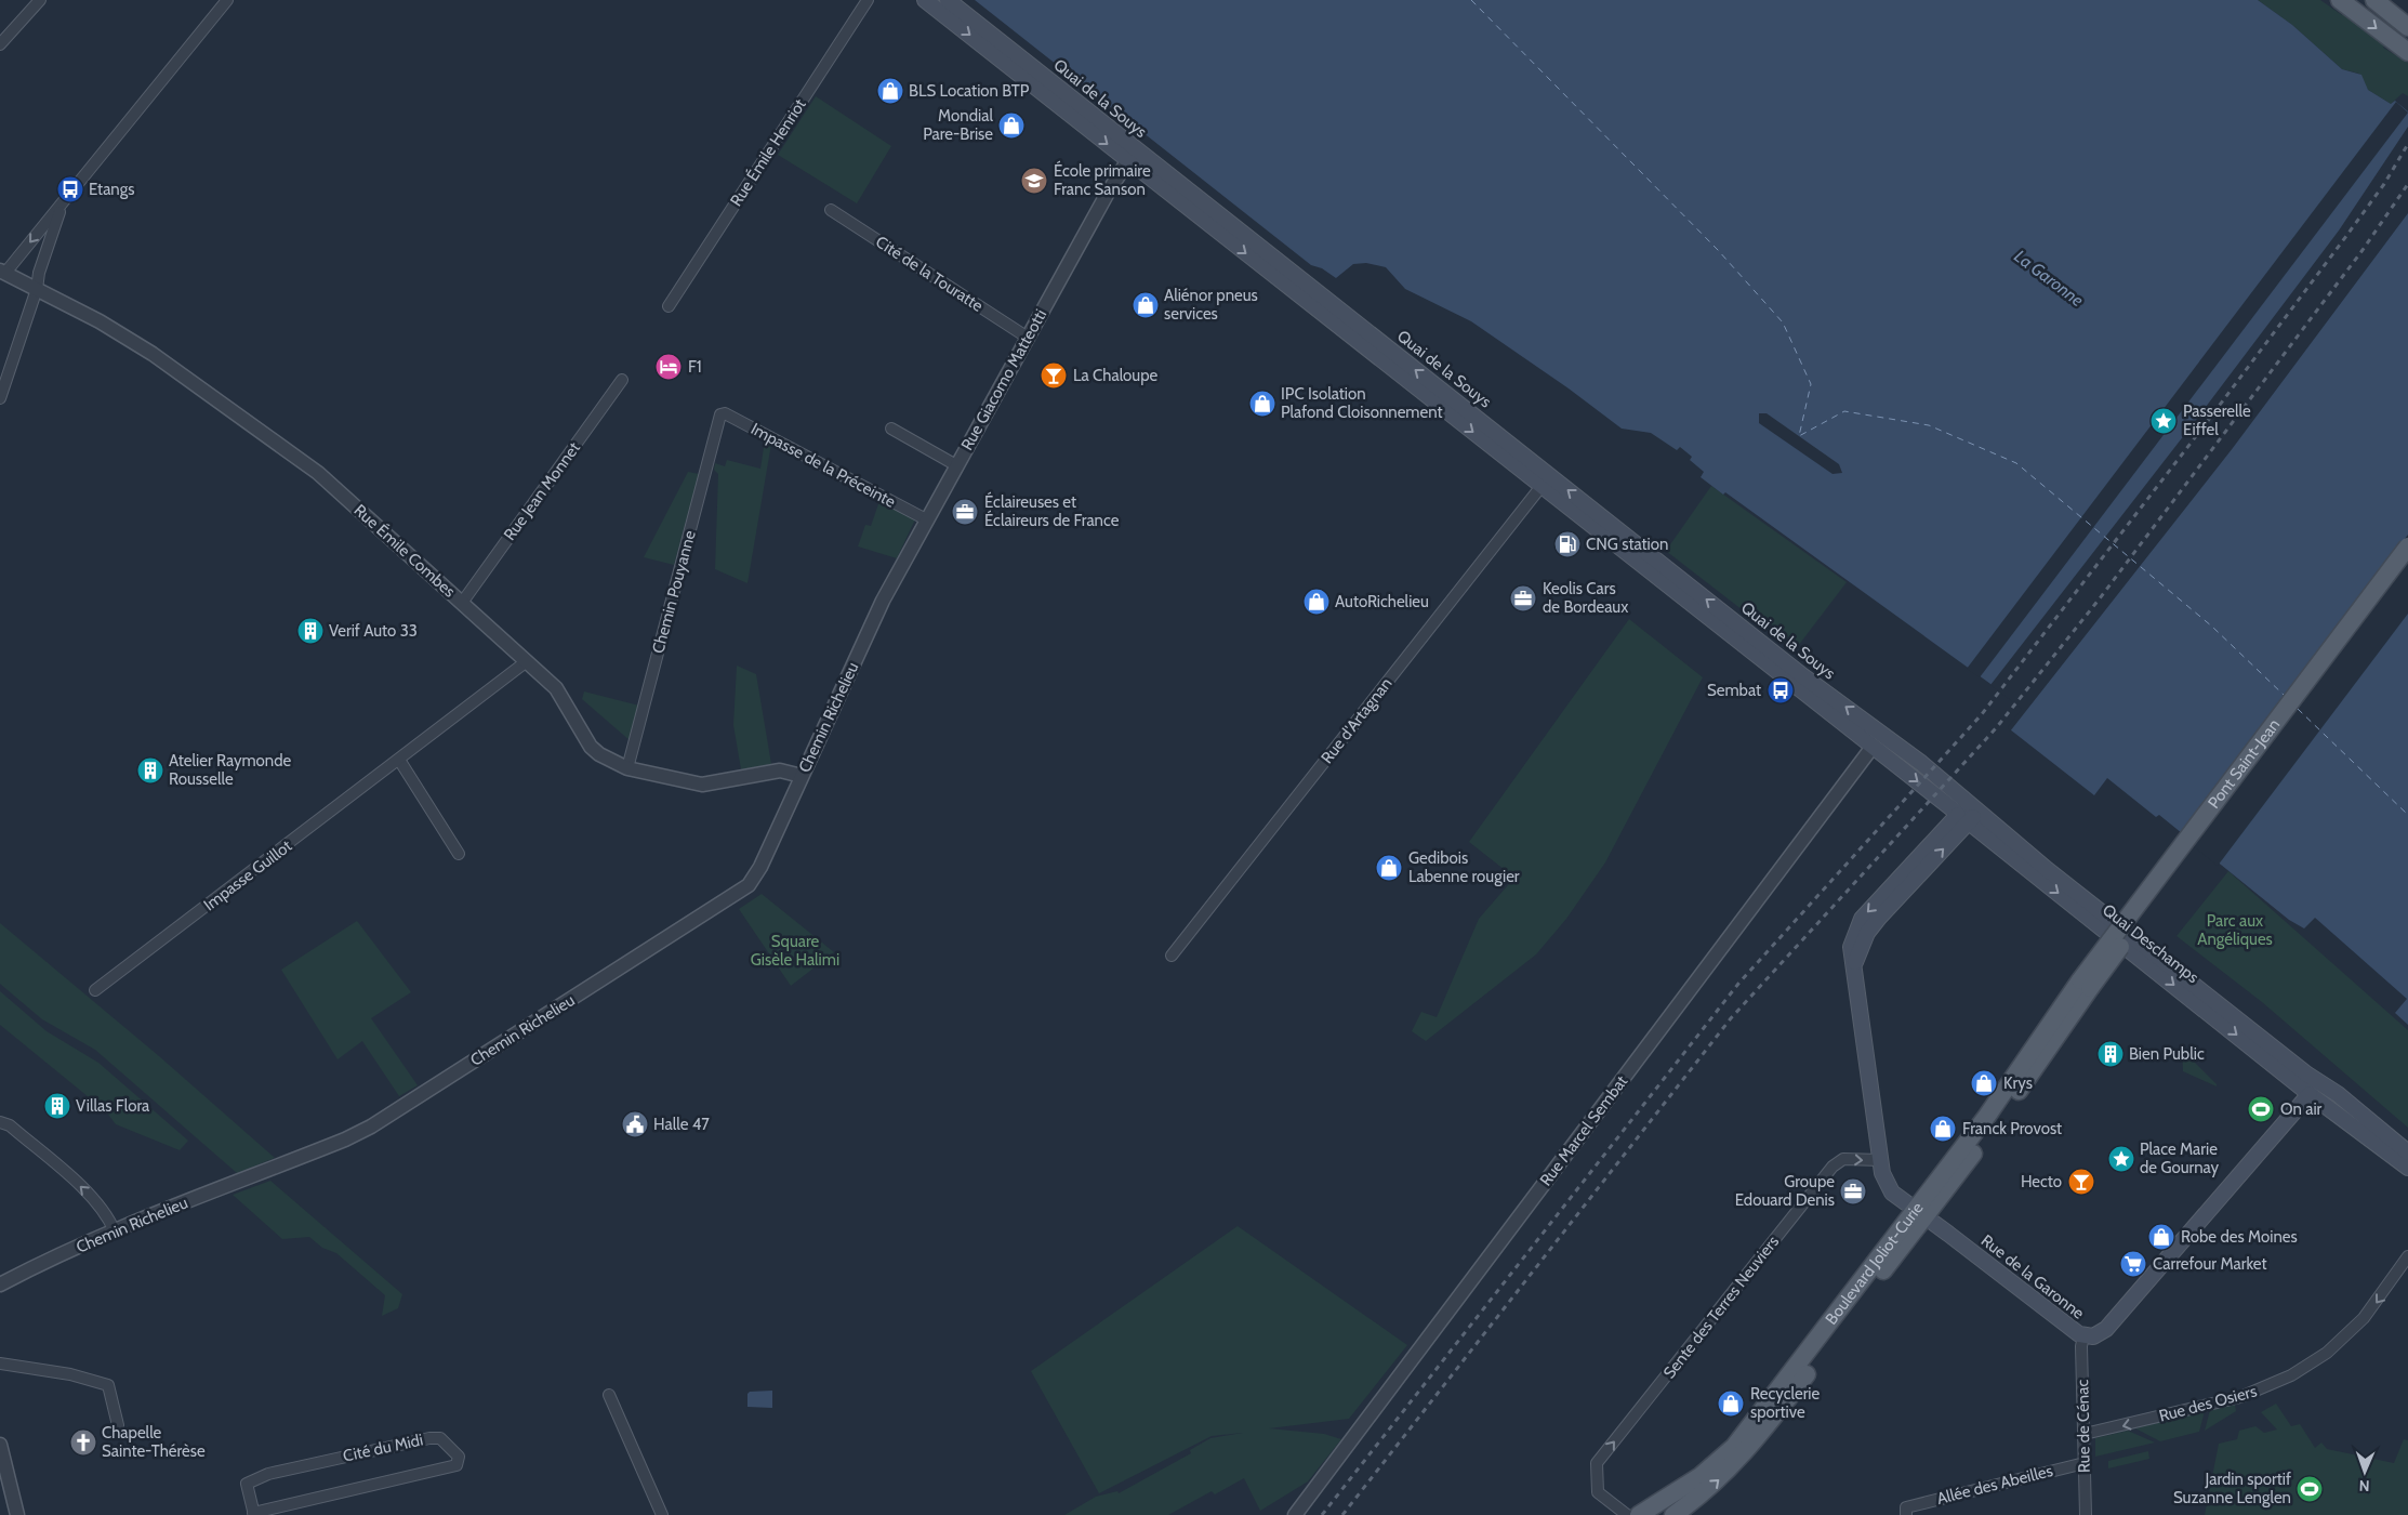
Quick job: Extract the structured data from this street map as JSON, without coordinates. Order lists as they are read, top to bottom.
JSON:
{
  "streets": {
    "main road": [
      "Quai de la Souys",
      "Pont Saint-Jean",
      "Quai Deschamps",
      "Boulevard Joliot-Curie",
      "Rue de la Garonne"
    ],
    "street": [
      "Rue Émile Henriot",
      "Cité de la Touratte",
      "Rue Giacomo Matteotti",
      "Impasse de la Préceinte",
      "Rue Jean Monnet",
      "Rue Émile Combes",
      "Chemin Pouyanne",
      "Chemin Richelieu",
      "Rue d'Artagnan",
      "Impasse Guillot",
      "Rue Marcel Sembat",
      "Sente des Terres Neuviers",
      "Rue des Osiers",
      "Rue de Cénac",
      "Cité du Midi",
      "Allée des Abeilles"
    ]
  },
  "crossings": [
    ["Quai de la Souys", "Rue Giacomo Matteotti"],
    ["Quai de la Souys", "Rue d'Artagnan"],
    ["Quai de la Souys", "Quai Deschamps"],
    ["Quai de la Souys", "Rue Marcel Sembat"],
    ["Cité de la Touratte", "Rue Giacomo Matteotti"],
    ["Rue Giacomo Matteotti", "Impasse de la Préceinte"],
    ["Rue Giacomo Matteotti", "Chemin Richelieu"],
    ["Impasse de la Préceinte", "Chemin Pouyanne"],
    ["Rue Jean Monnet", "Rue Émile Combes"],
    ["Rue Émile Combes", "Chemin Pouyanne"],
    ["Rue Émile Combes", "Chemin Richelieu"],
    ["Rue Émile Combes", "Impasse Guillot"],
    ["Pont Saint-Jean", "Boulevard Joliot-Curie"],
    ["Quai Deschamps", "Rue Marcel Sembat"],
    ["Quai Deschamps", "Rue de la Garonne"],
    ["Boulevard Joliot-Curie", "Rue de la Garonne"],
    ["Rue de la Garonne", "Sente des Terres Neuviers"],
    ["Rue de la Garonne", "Rue de Cénac"],
    ["Rue des Osiers", "Rue de Cénac"],
    ["Rue de Cénac", "Allée des Abeilles"]
  ],
  "one_way": ["Sente des Terres Neuviers", "Rue des Osiers"],
  "water": ["La Garonne"],
  "parks": ["Parc aux Angéliques", "Square Gisèle Halimi"],
  "places": {
    "shop": [
      "BLS Location BTP",
      "Mondial Pare-Brise",
      "Aliénor pneus services",
      "IPC Isolation Plafond Cloisonnement",
      "AutoRichelieu",
      "Gedibois Labenne rougier",
      "Krys",
      "Franck Provost",
      "Robe des Moines",
      "Recyclerie sportive"
    ],
    "school or university": ["École primaire Franc Sanson"],
    "bus stop": ["Etangs", "Sembat"],
    "hotel": ["F1"],
    "bar": ["La Chaloupe", "Hecto"],
    "place": ["Passerelle Eiffel", "Place Marie de Gournay"],
    "office": ["Éclaireuses et Éclaireurs de France", "Keolis Cars de Bordeaux", "Groupe Edouard Denis"],
    "fuel station": ["CNG station"],
    "building": [
      "Verif Auto 33",
      "Atelier Raymonde Rousselle",
      "Bien Public",
      "Villas Flora"
    ],
    "sports": ["On air", "Jardin sportif Suzanne Lenglen"],
    "public building": ["Halle 47"],
    "supermarket": ["Carrefour Market"],
    "church": ["Chapelle Sainte-Thérèse"]
  },
  "north": "bottom"
}
